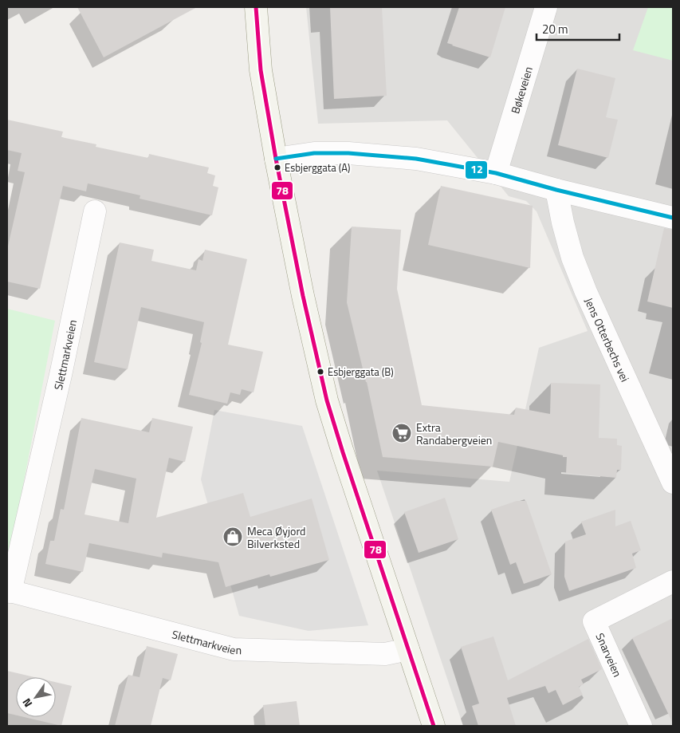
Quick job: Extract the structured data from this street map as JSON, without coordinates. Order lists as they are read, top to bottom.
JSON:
{
  "streets": {
    "street": [
      "Bøkeveien",
      "Jens Otterbechs vei",
      "Slettmarkveien",
      "Snarveien"
    ]
  },
  "places": {
    "other": ["Esbjerggata (A)", "Esbjerggata (B)"],
    "supermarket": ["Extra Randabergveien"],
    "shop": ["Meca Øyjord Bilverksted"]
  },
  "lines": ["transit line 78", "transit line 12"],
  "scale_bar": "20 m",
  "north": "bottom left"
}
